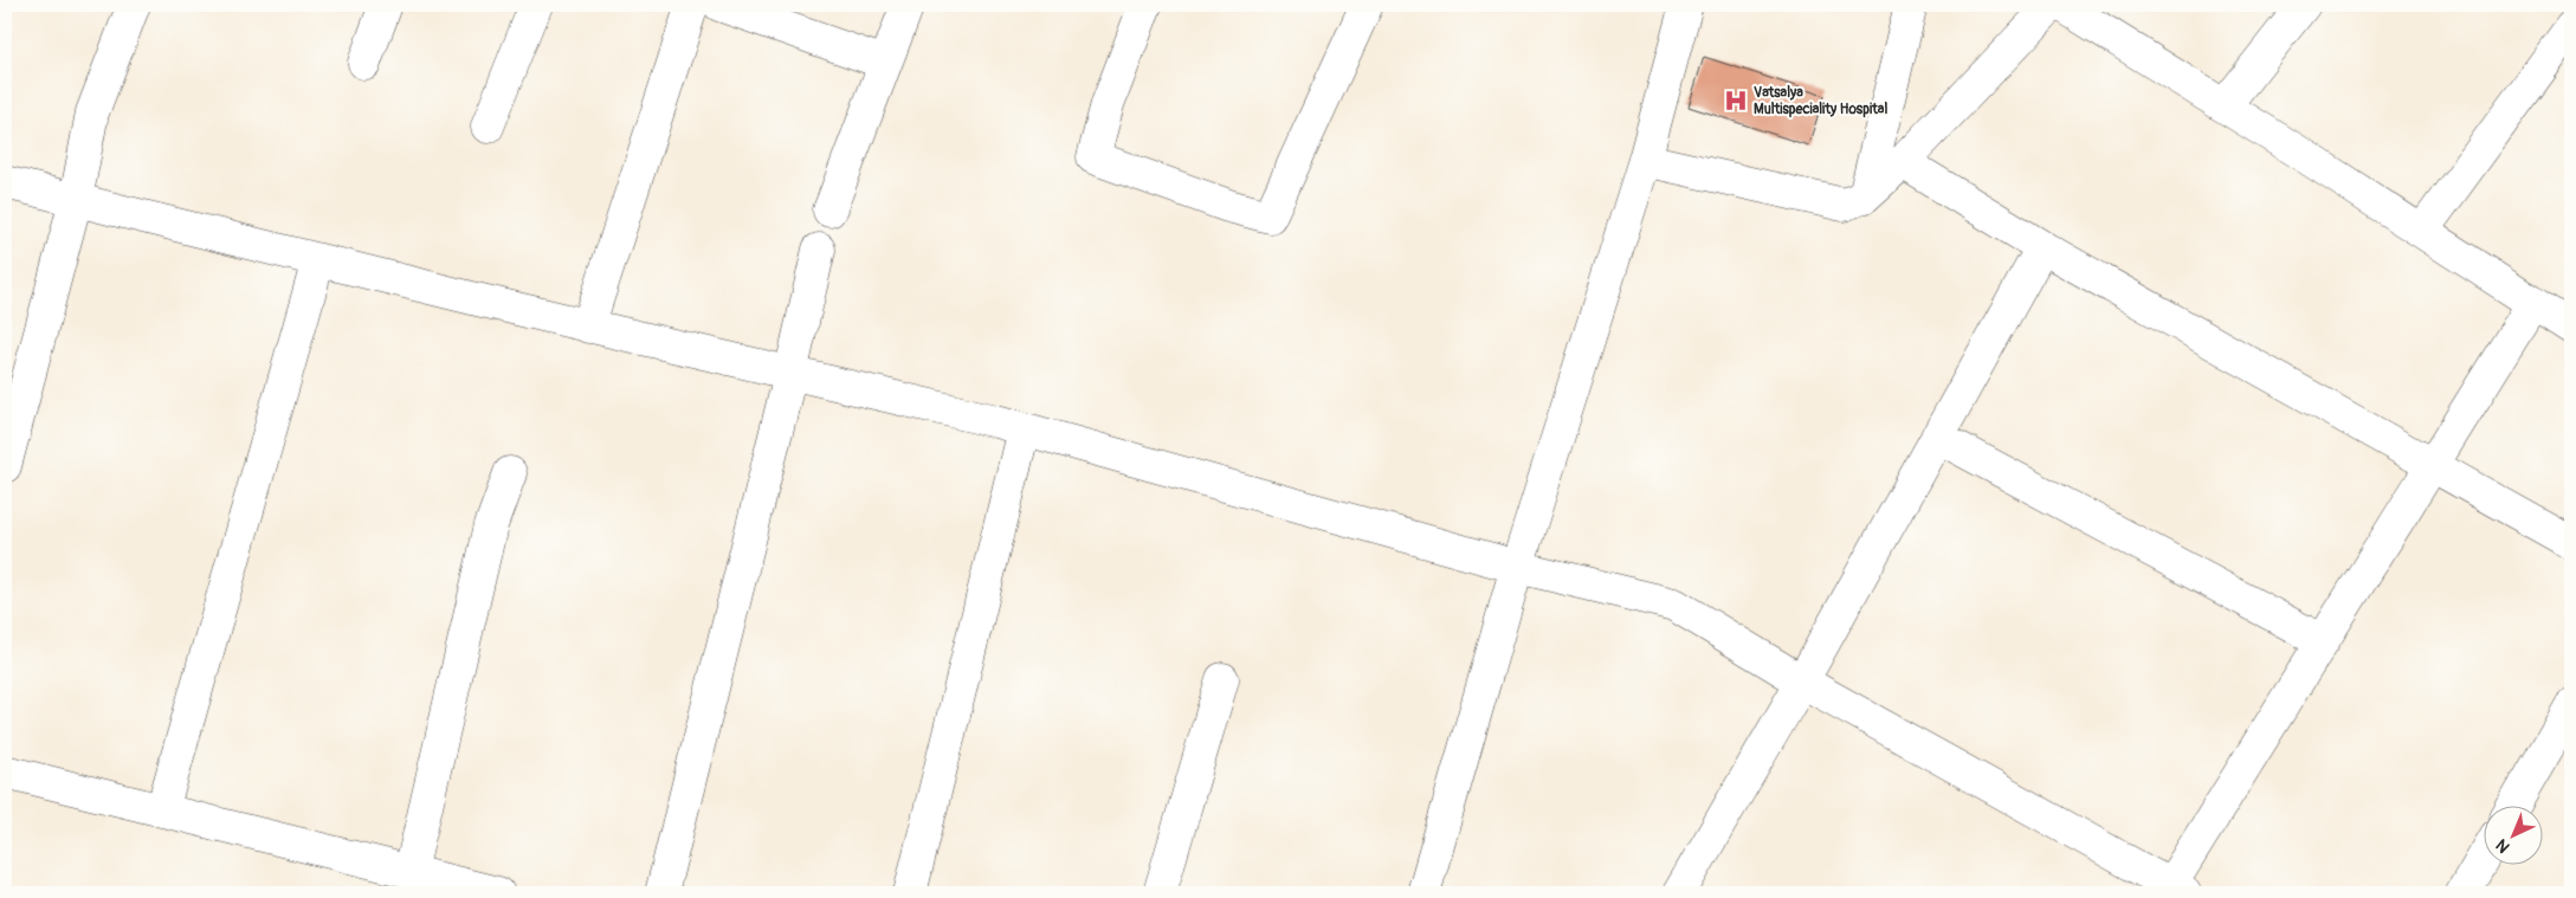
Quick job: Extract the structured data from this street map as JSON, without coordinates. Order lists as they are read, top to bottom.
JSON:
{
  "places": {
    "hospital": ["Vatsalya Multispeciality Hospital"]
  },
  "north": "bottom left"
}
